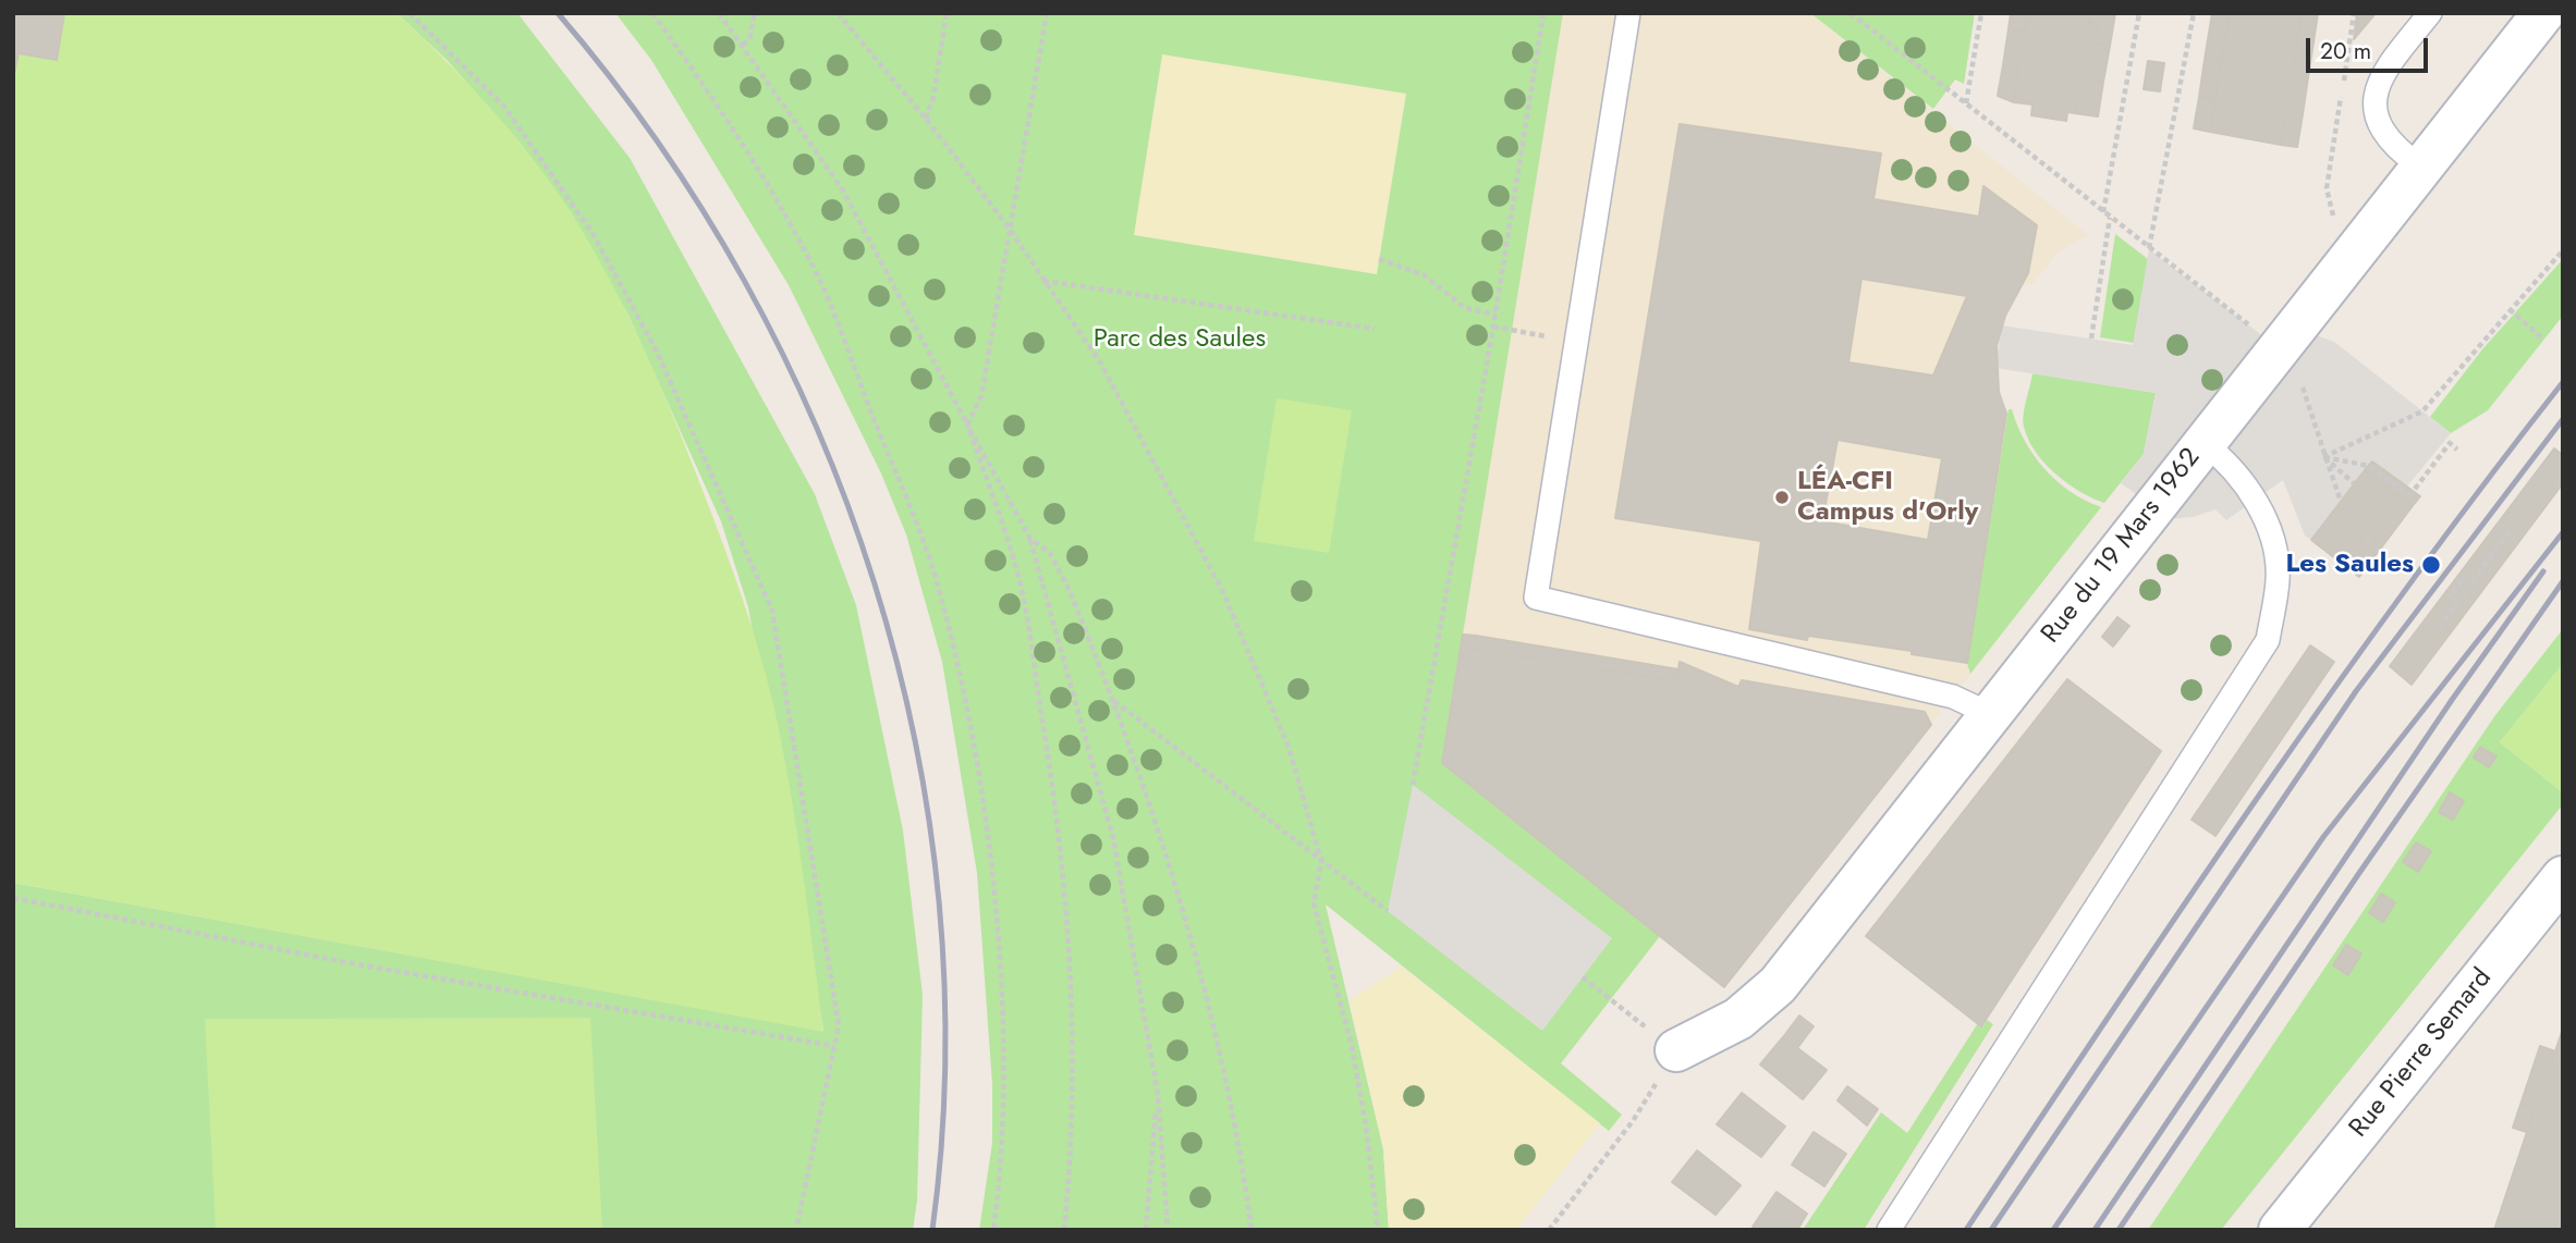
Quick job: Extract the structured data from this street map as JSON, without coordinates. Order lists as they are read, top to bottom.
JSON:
{
  "streets": {
    "street": ["Rue du 19 Mars 1962", "Rue Pierre Semard"]
  },
  "parks": ["Parc des Saules"],
  "places": ["LÉA-CFI Campus d'Orly", "Les Saules"],
  "scale_bar": "20 m"
}
